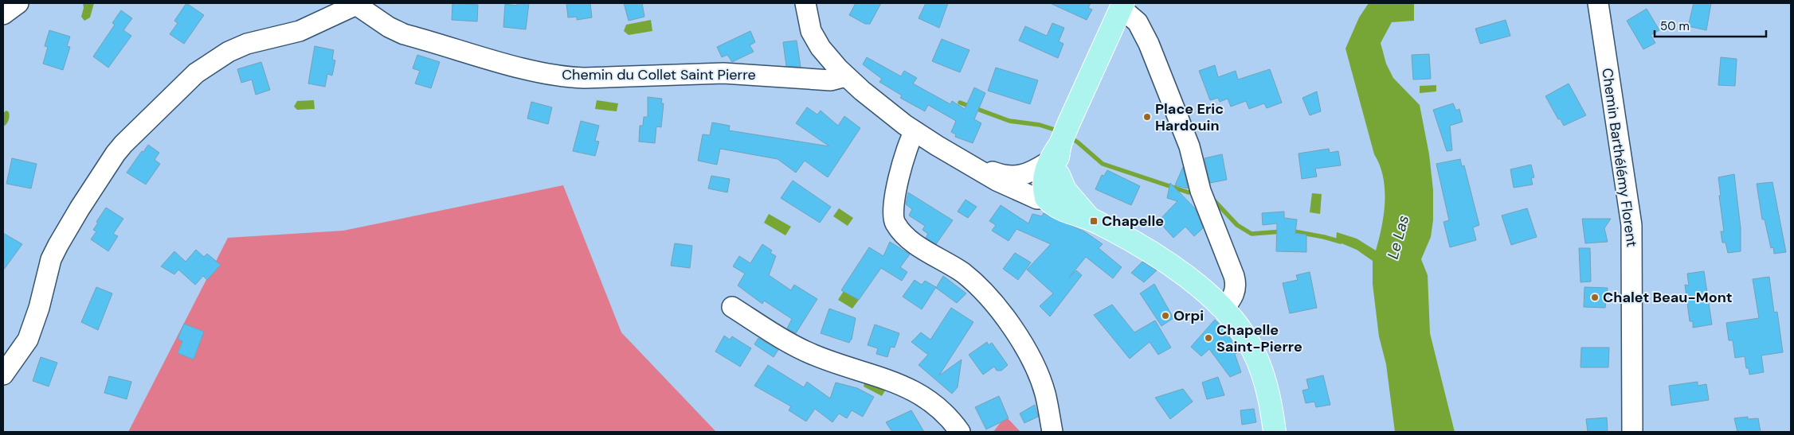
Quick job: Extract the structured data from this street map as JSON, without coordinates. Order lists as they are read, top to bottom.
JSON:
{
  "streets": {
    "street": ["Chemin du Collet Saint Pierre", "Chemin Barthélémy Florent"]
  },
  "water": ["Le Las"],
  "places": {
    "other": [
      "Place Eric Hardouin",
      "Chalet Beau-Mont",
      "Orpi",
      "Chapelle Saint-Pierre"
    ],
    "transit": ["Chapelle"]
  },
  "scale_bar": "50 m"
}
